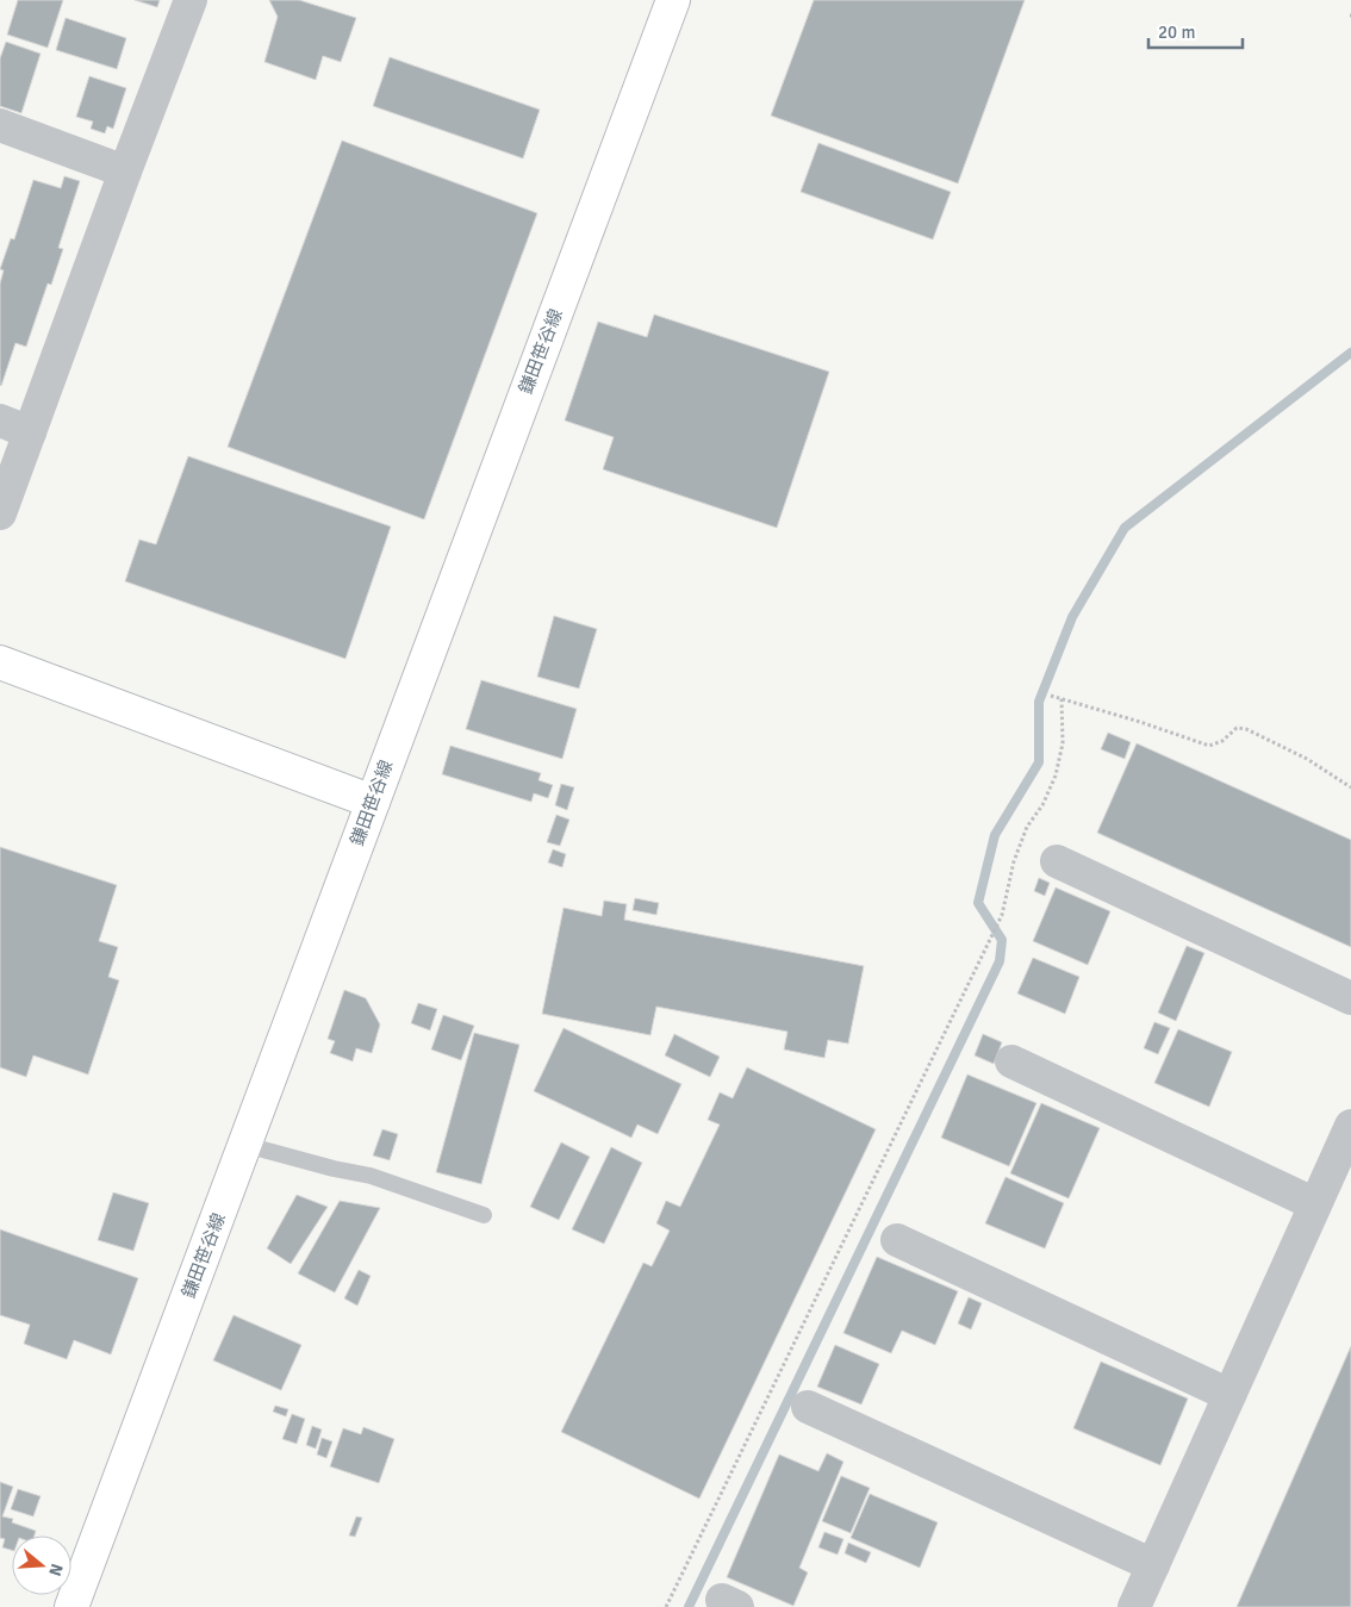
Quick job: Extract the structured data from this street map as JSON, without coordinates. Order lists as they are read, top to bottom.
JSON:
{
  "streets": {
    "street": ["鎌田笹谷線"]
  },
  "scale_bar": "20 m",
  "north": "right"
}
